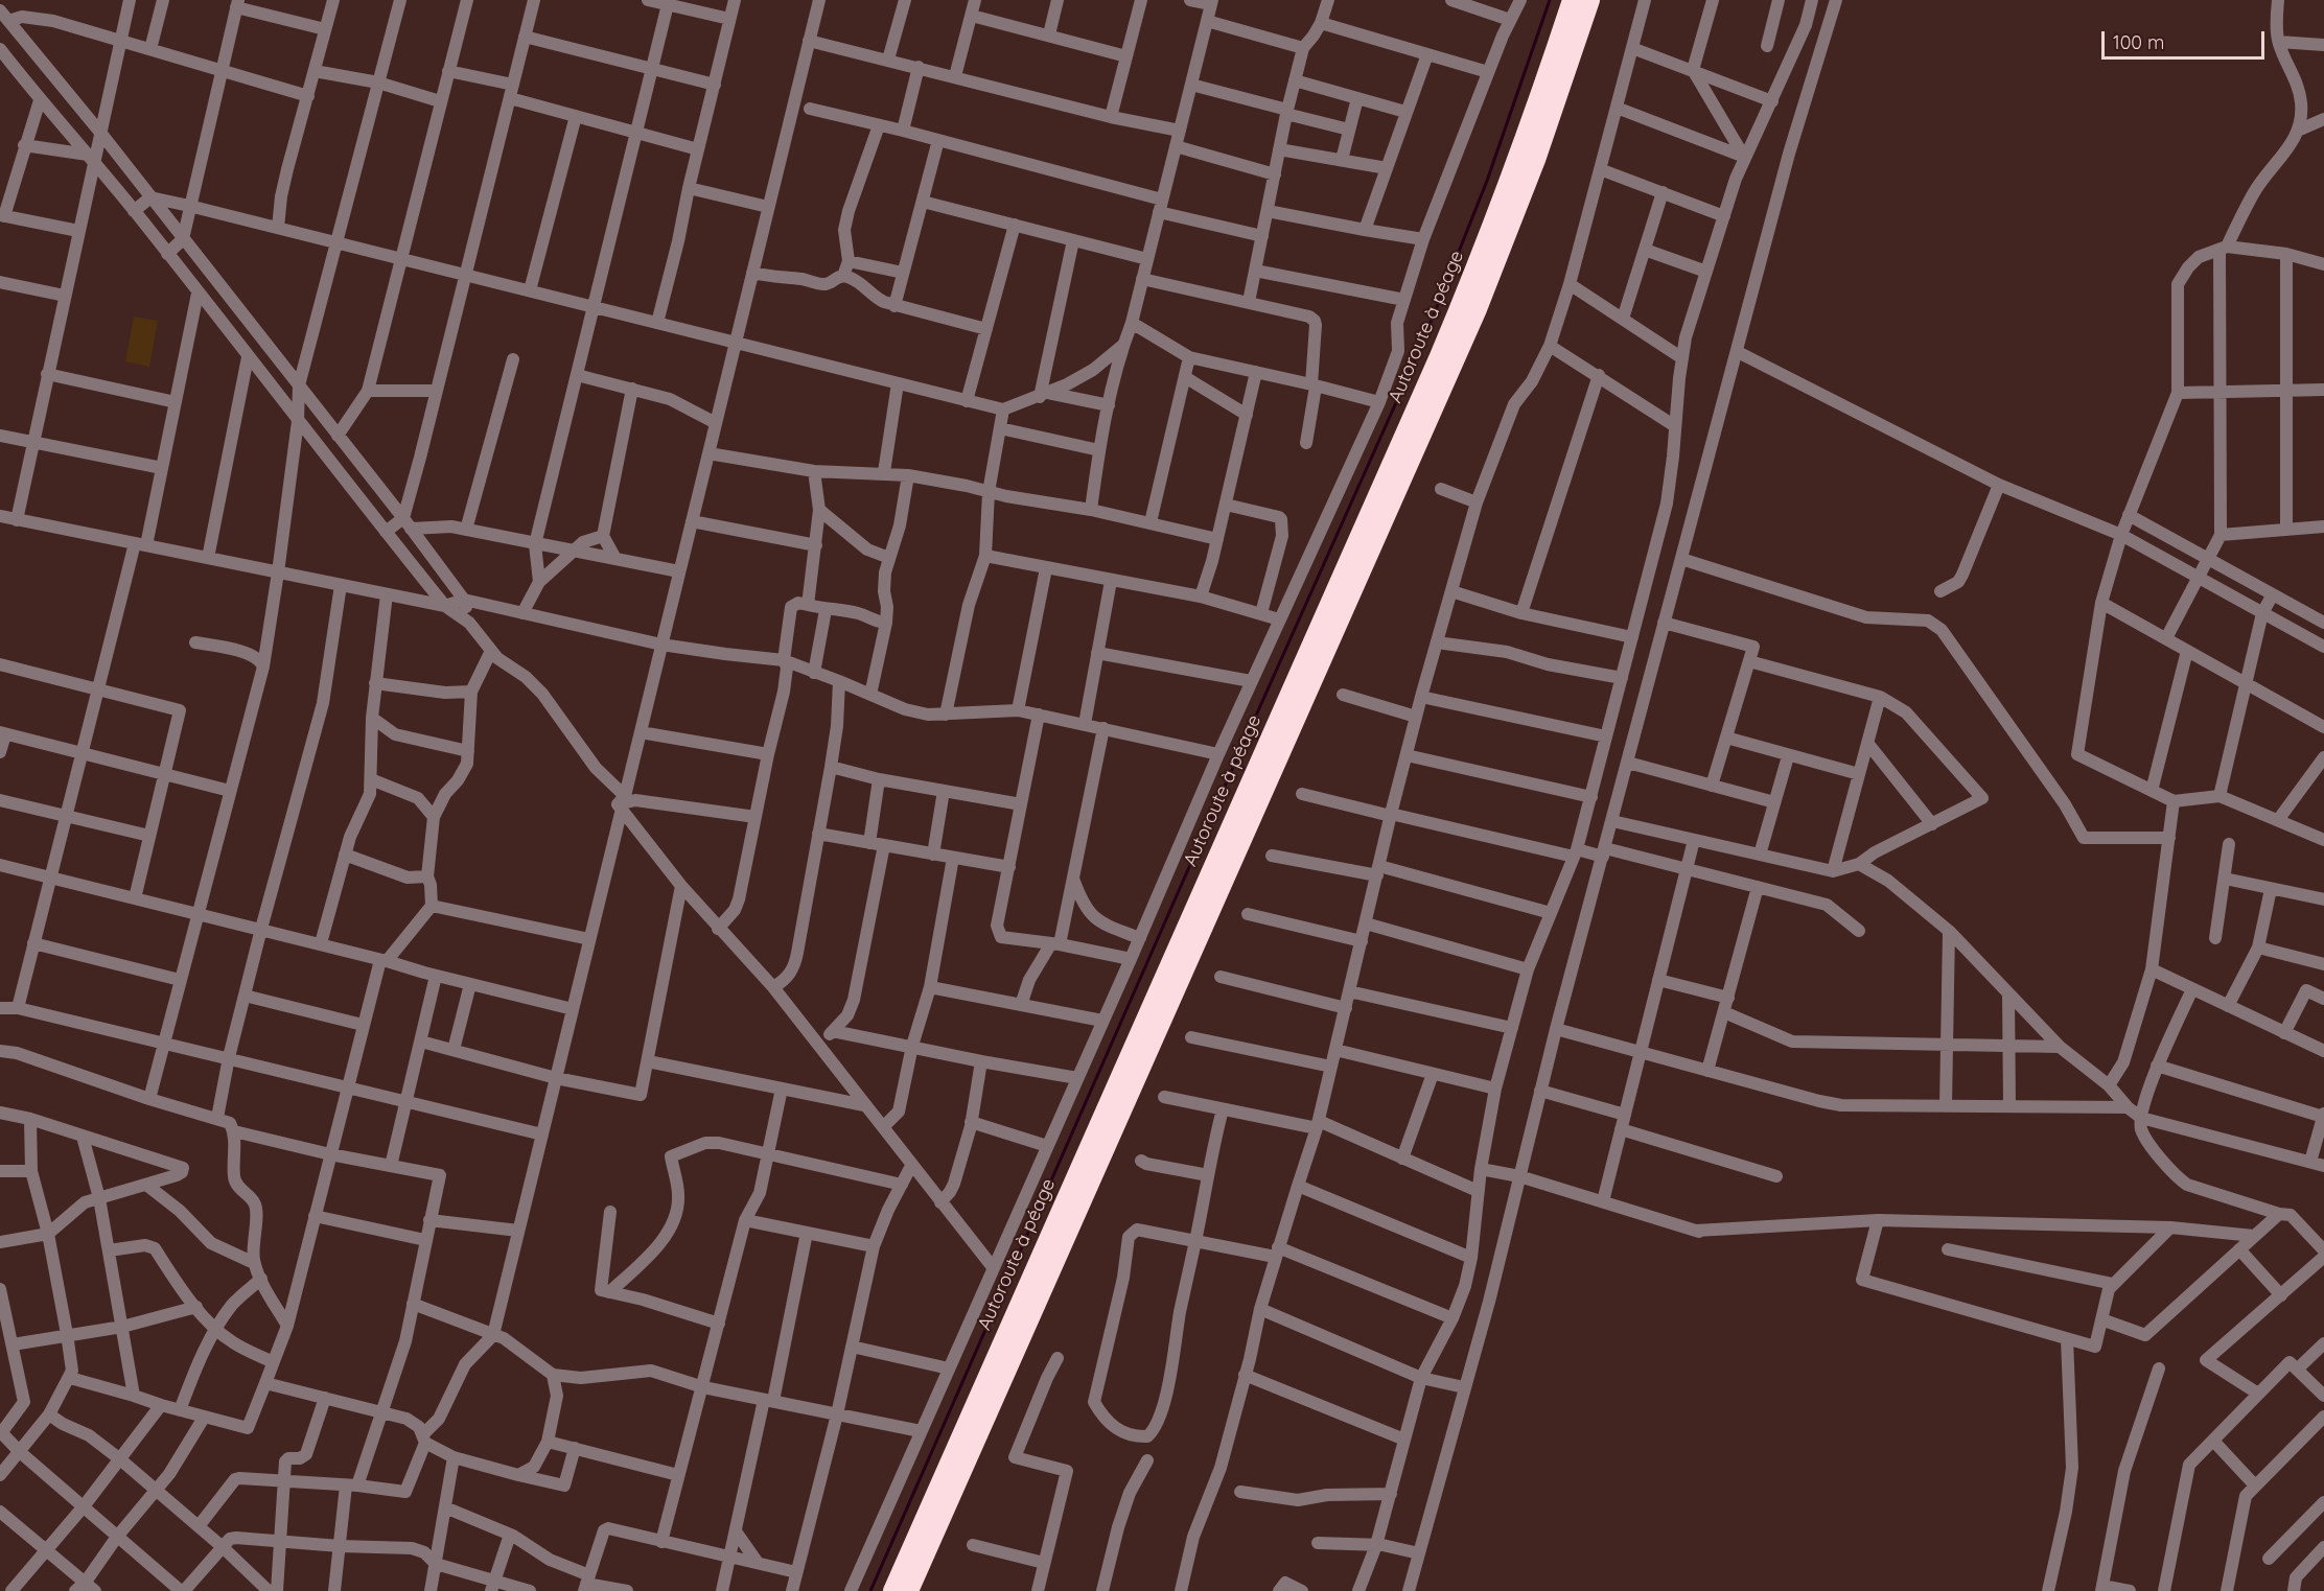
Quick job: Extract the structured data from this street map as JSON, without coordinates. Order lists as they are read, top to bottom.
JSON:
{
  "streets": {
    "highway": ["Autoroute à péage"]
  },
  "scale_bar": "100 m"
}
